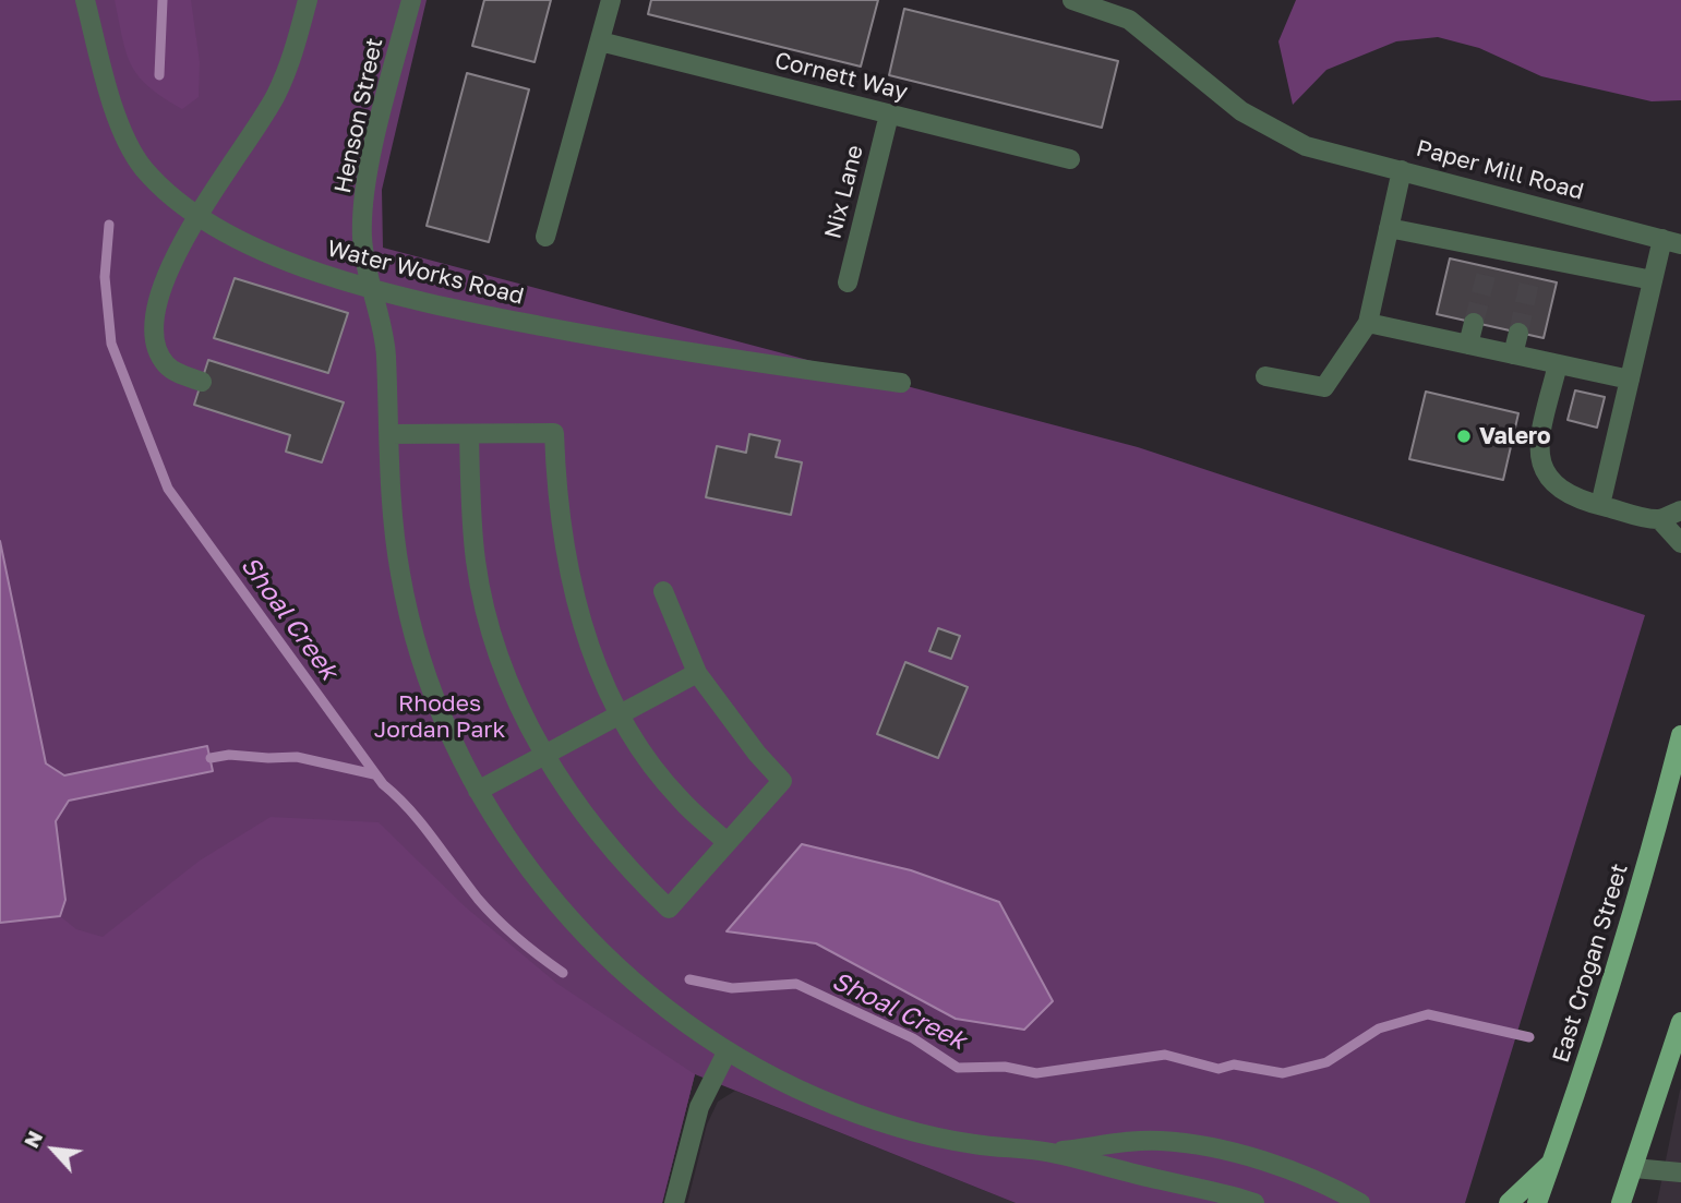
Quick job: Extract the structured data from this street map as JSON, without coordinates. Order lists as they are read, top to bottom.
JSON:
{
  "streets": {
    "main road": ["East Crogan Street"],
    "street": [
      "Cornett Way",
      "Henson Street",
      "Paper Mill Road",
      "Nix Lane",
      "Water Works Road"
    ]
  },
  "crossings": [
    ["Cornett Way", "Nix Lane"],
    ["Henson Street", "Water Works Road"]
  ],
  "water": ["Shoal Creek"],
  "parks": ["Rhodes Jordan Park"],
  "places": ["Valero"],
  "north": "top left"
}
